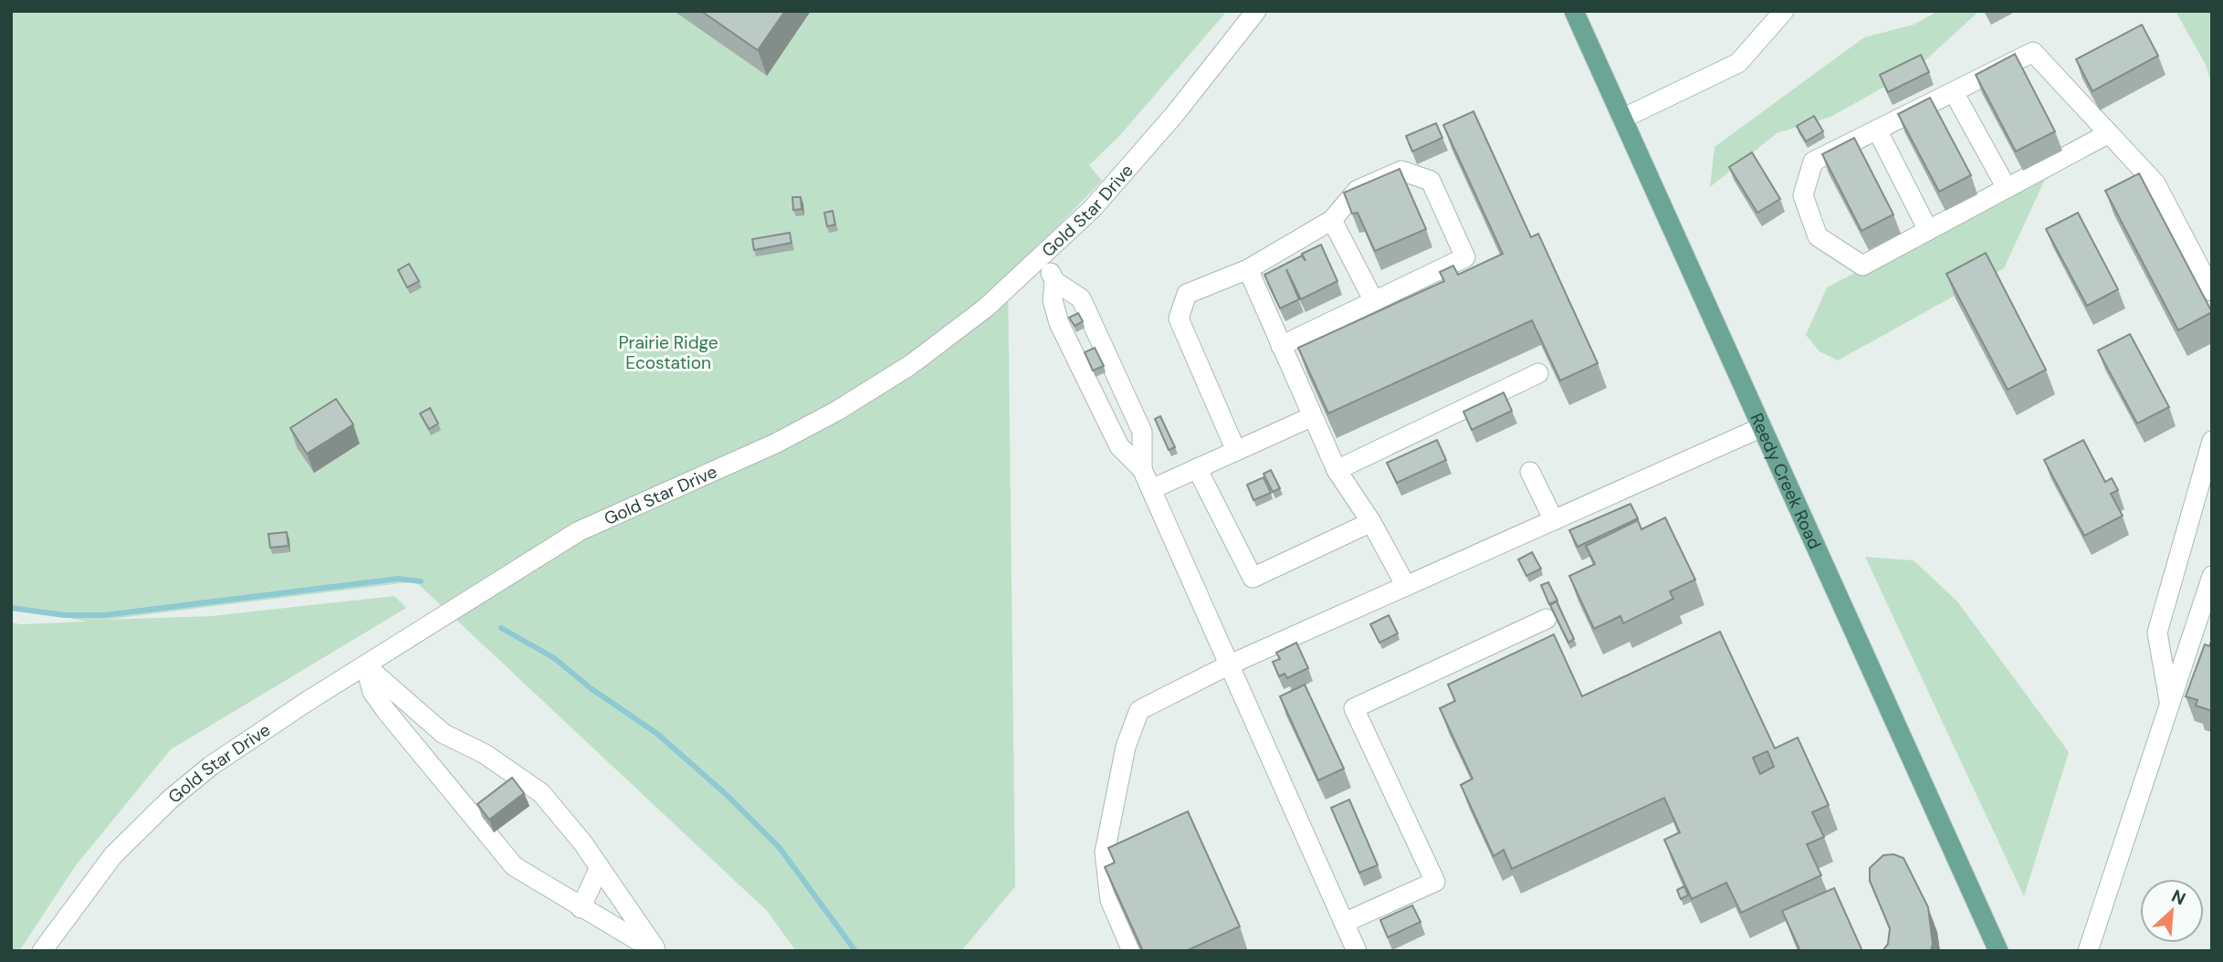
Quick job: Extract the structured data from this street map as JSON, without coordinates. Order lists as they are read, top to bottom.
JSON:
{
  "streets": {
    "main road": ["Reedy Creek Road"],
    "street": ["Gold Star Drive"]
  },
  "parks": ["Prairie Ridge Ecostation"],
  "north": "top right"
}
